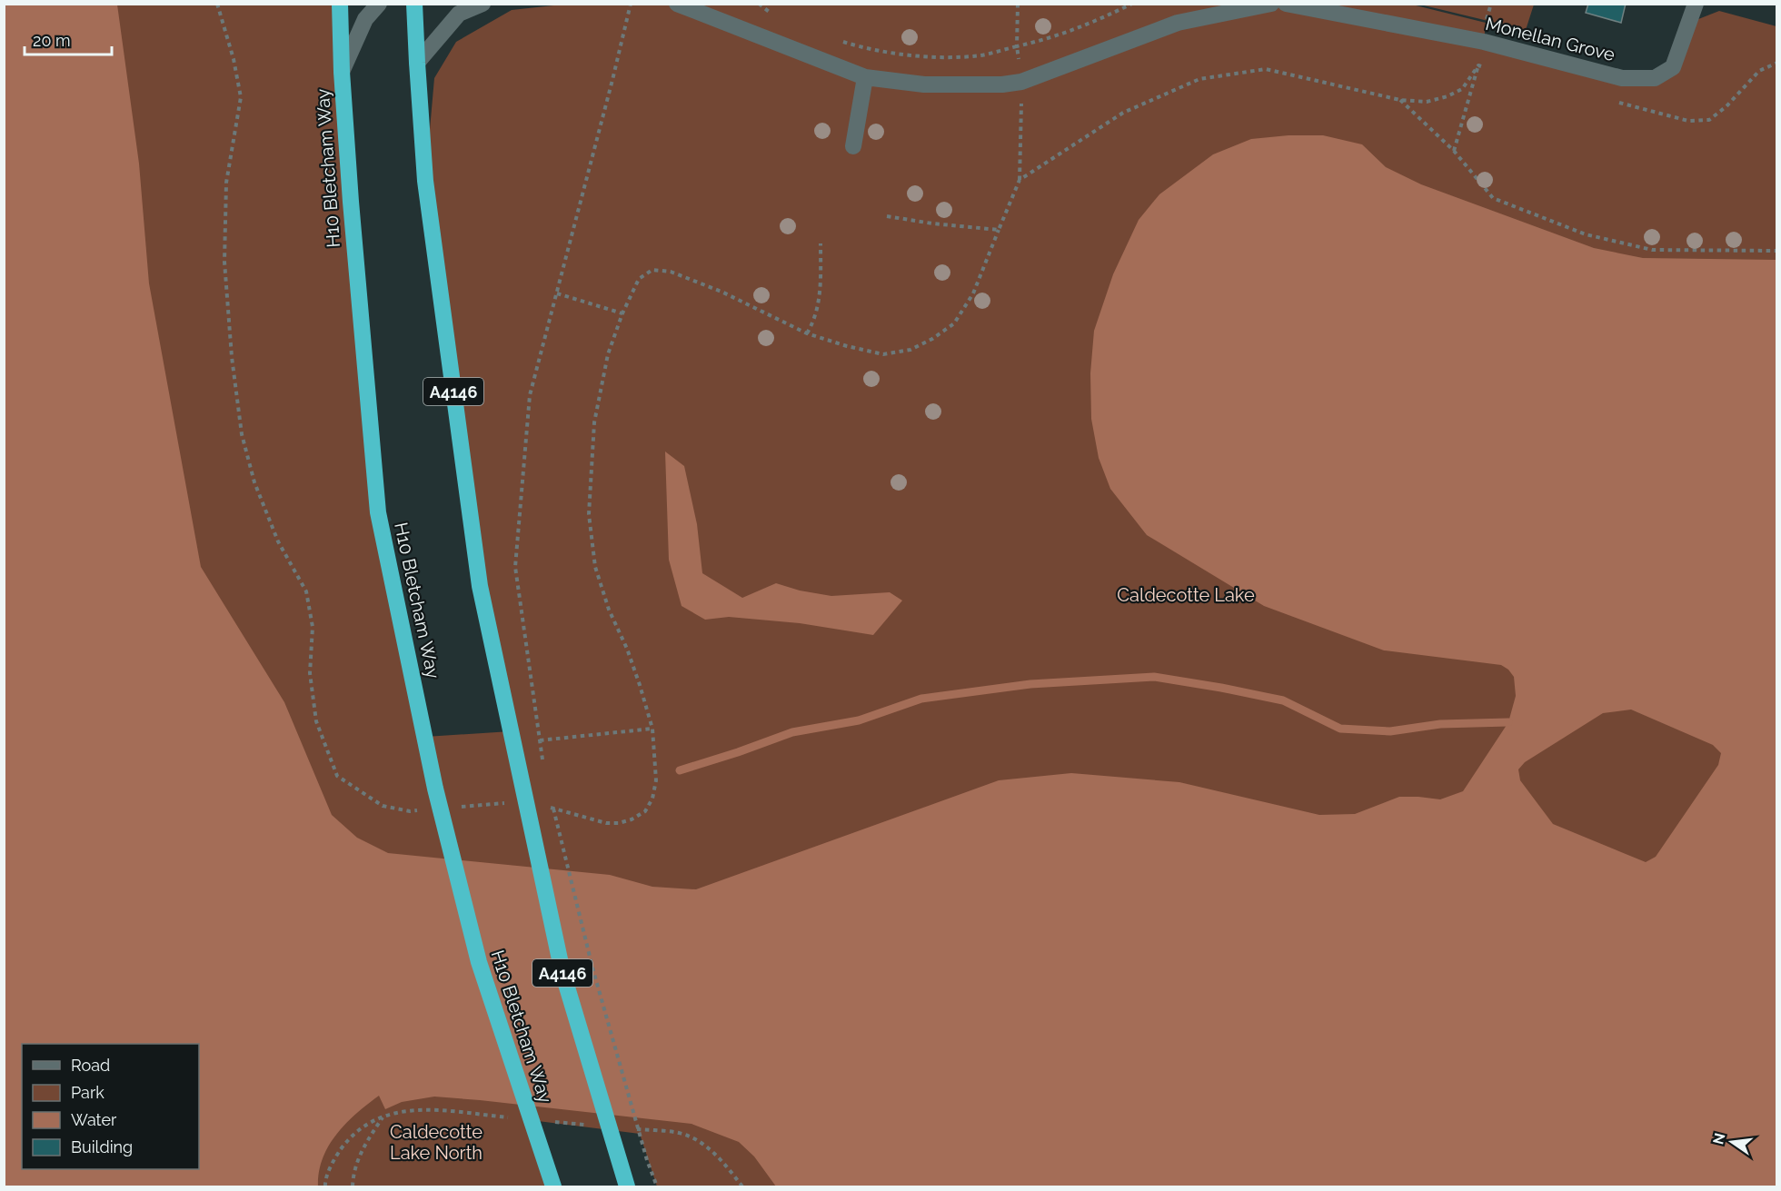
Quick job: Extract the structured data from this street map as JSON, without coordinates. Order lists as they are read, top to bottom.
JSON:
{
  "streets": {
    "highway": ["H10 Bletcham Way", "A4146"],
    "street": ["Monellan Grove"]
  },
  "parks": ["Caldecotte Lake", "Caldecotte Lake North"],
  "legend": [
    "Road",
    "Park",
    "Water",
    "Building"
  ],
  "scale_bar": "20 m",
  "north": "left"
}
